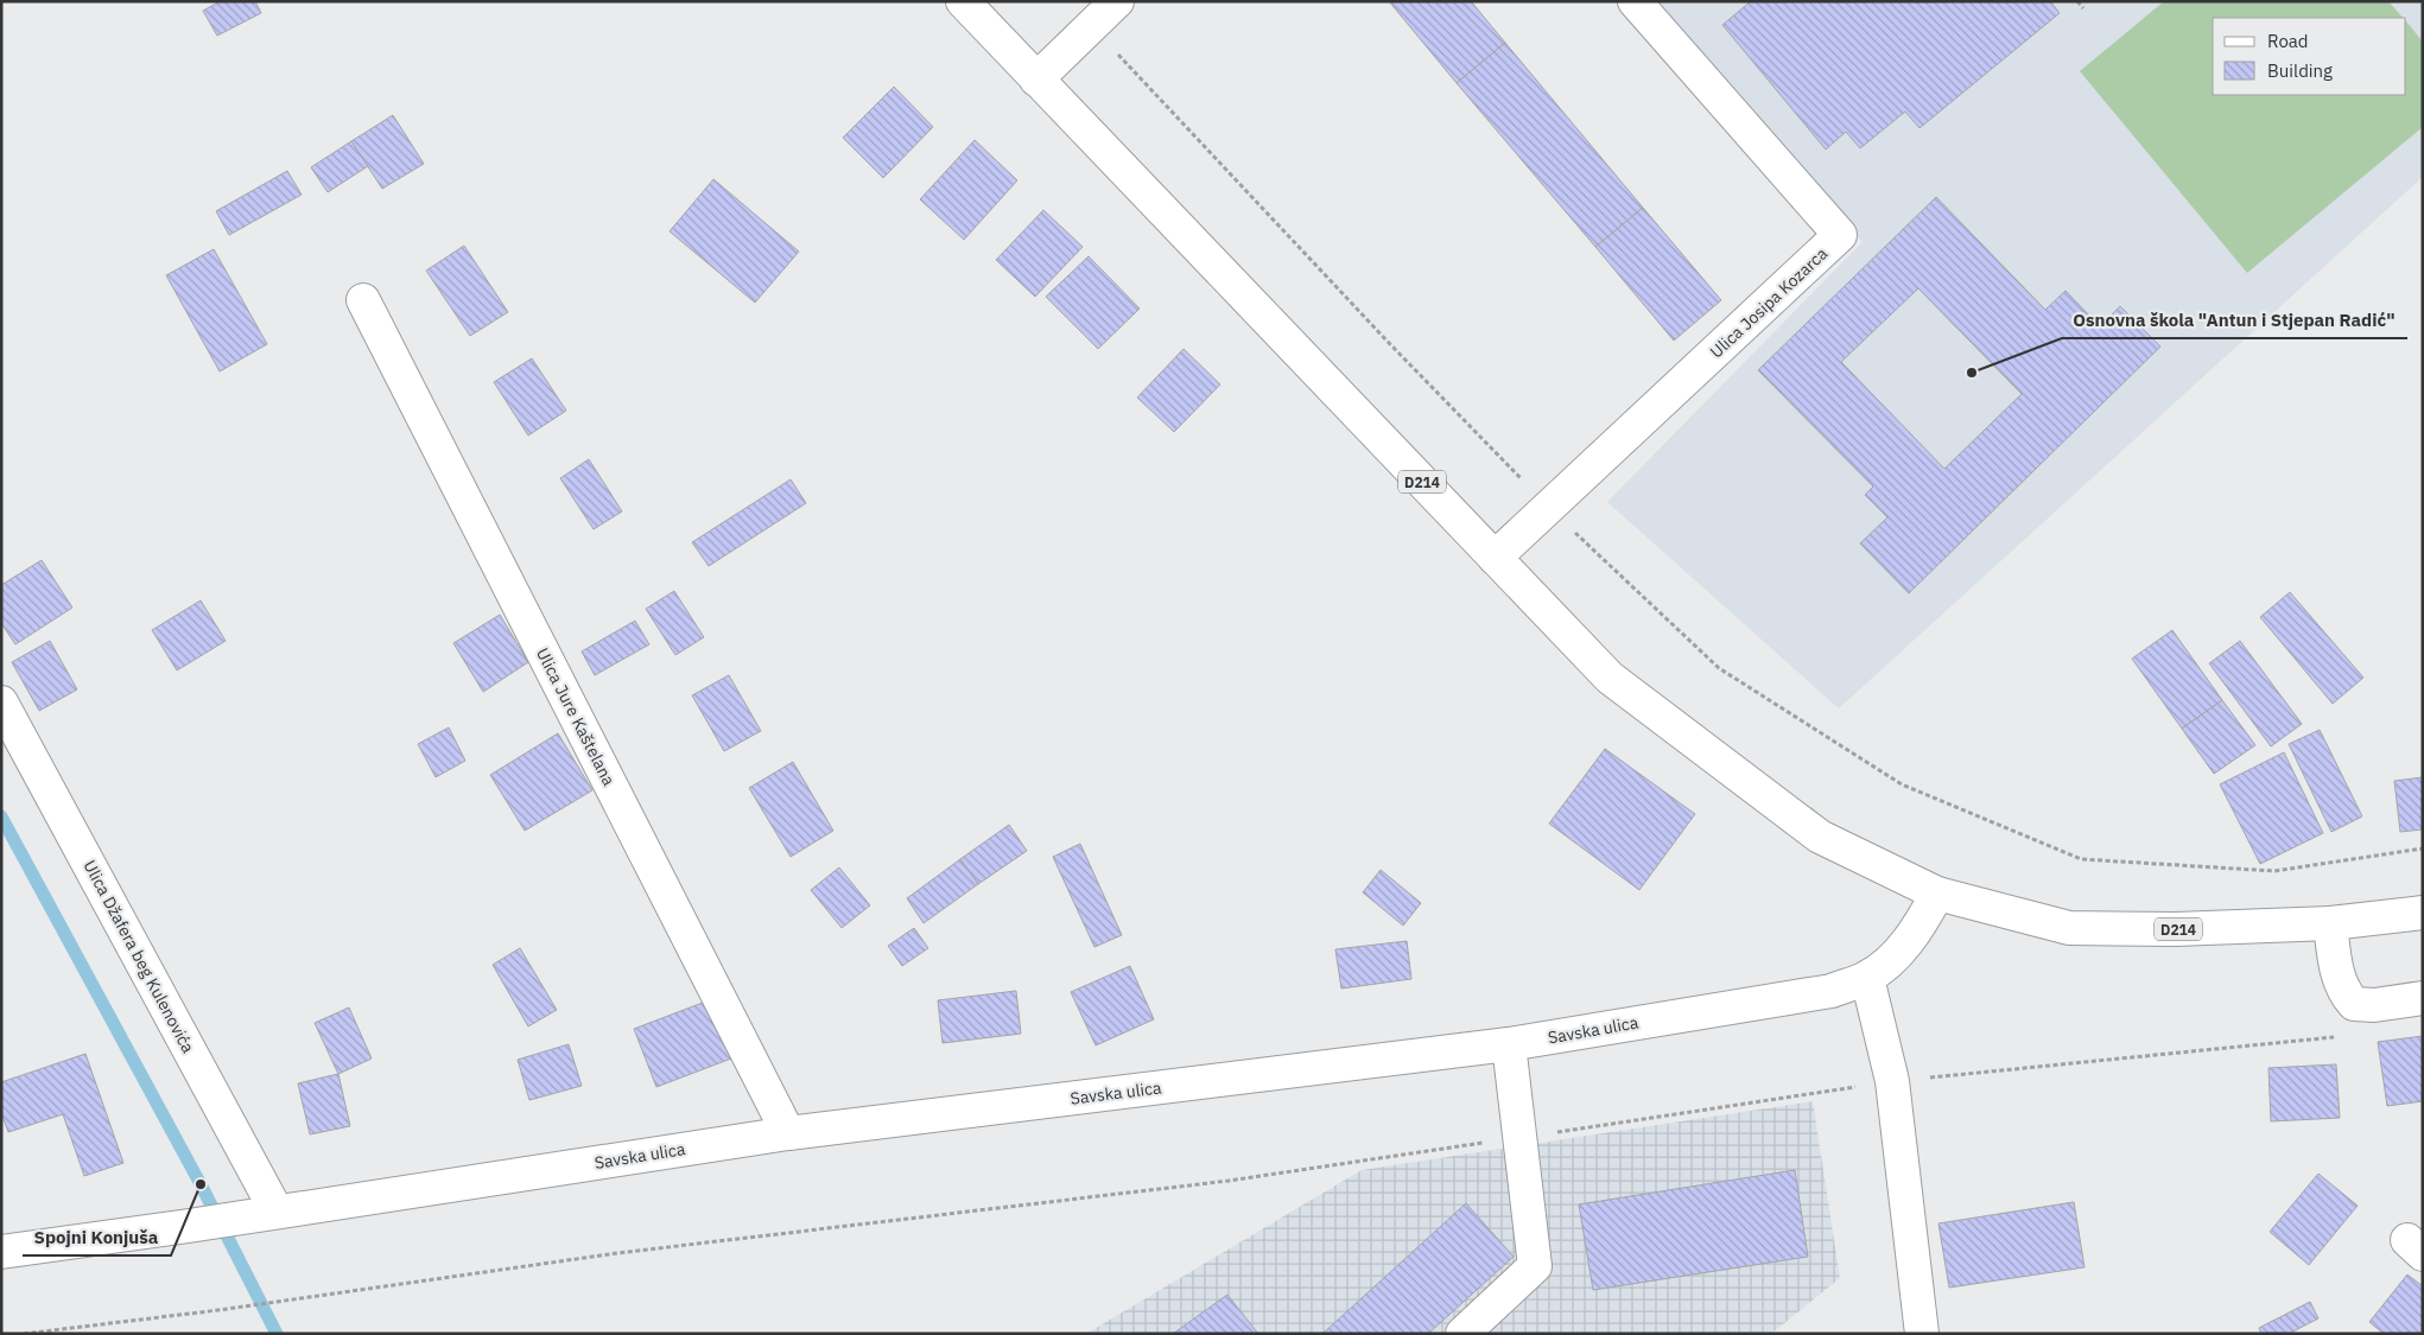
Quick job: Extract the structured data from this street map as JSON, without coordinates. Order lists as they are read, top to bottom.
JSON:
{
  "streets": {
    "street": [
      "Ulica Josipa Kozarca",
      "D214",
      "Ulica Jure Kaštelana",
      "Ulica Džafera beg Kulenovića",
      "Savska ulica"
    ]
  },
  "crossings": [
    ["Ulica Josipa Kozarca", "D214"],
    ["D214", "Savska ulica"],
    ["Ulica Jure Kaštelana", "Savska ulica"],
    ["Ulica Džafera beg Kulenovića", "Savska ulica"]
  ],
  "places": ["Osnovna škola \"Antun i Stjepan Radić\"", "Spojni Konjuša"],
  "legend": ["Road", "Building"]
}
